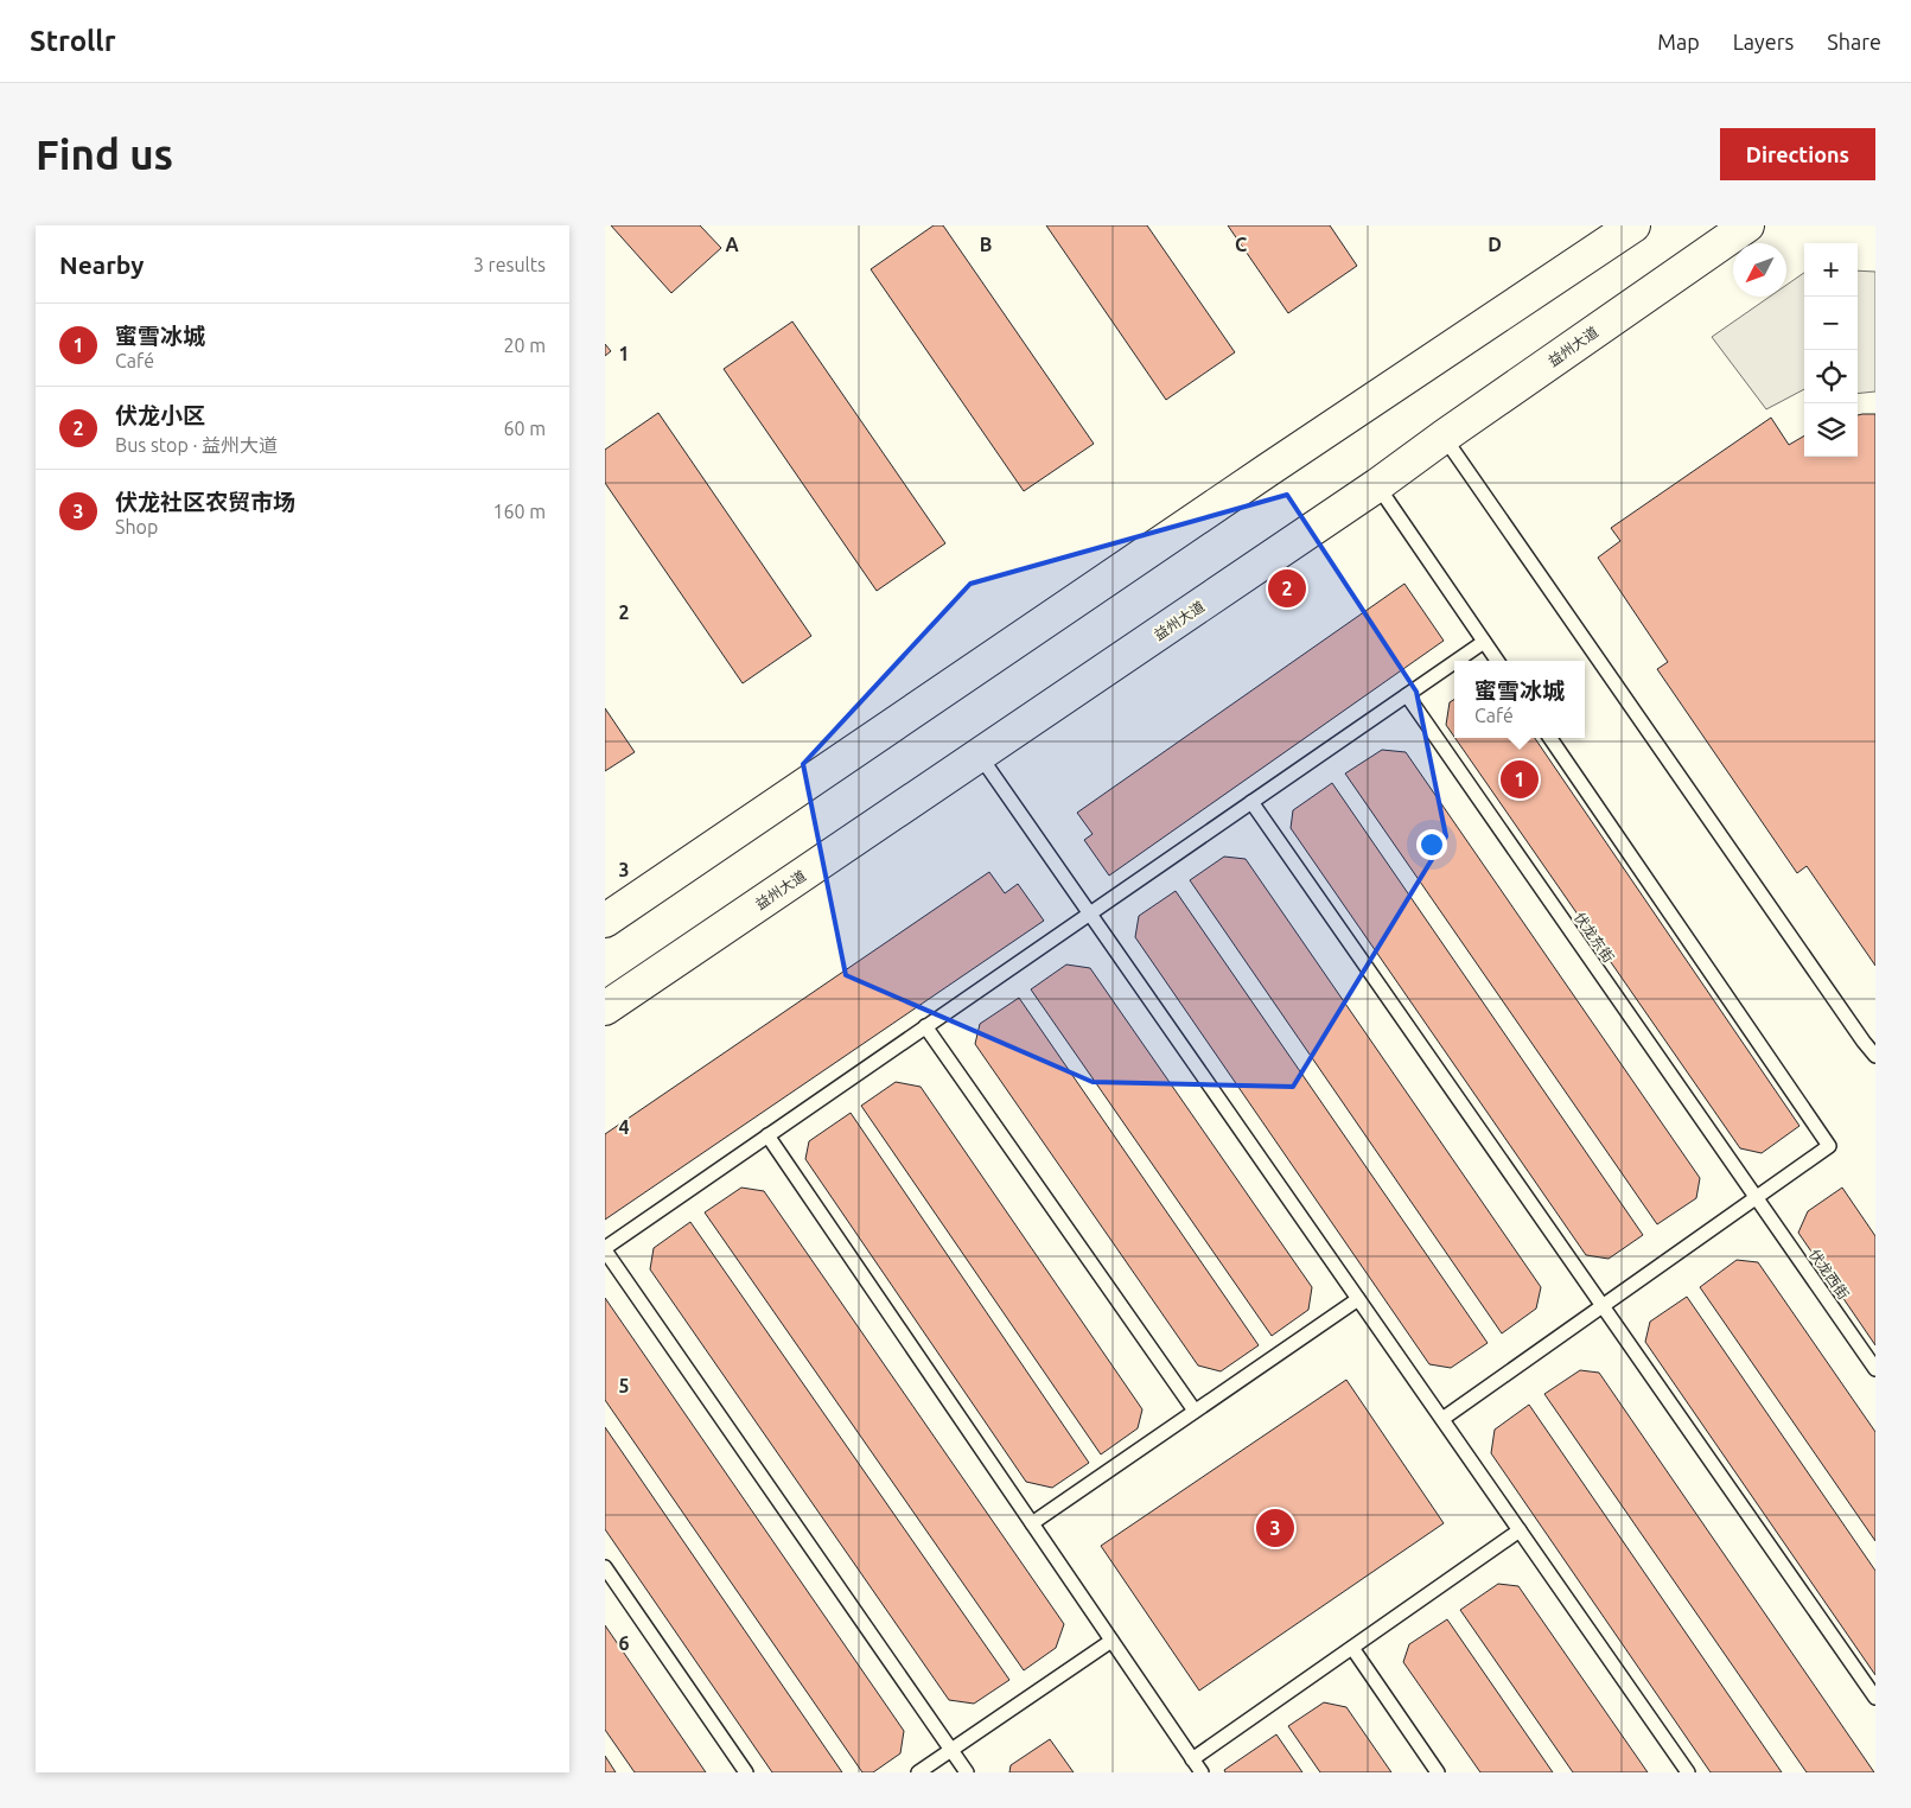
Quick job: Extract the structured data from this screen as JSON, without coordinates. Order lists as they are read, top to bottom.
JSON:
{
  "streets": {
    "main road": ["益州大道"],
    "lane": ["伏龙东街", "伏龙西街"]
  },
  "crossings": [
    ["伏龙东街", "伏龙西街"]
  ],
  "north": "bottom left",
  "page": {
    "header": "Strollr",
    "nav": ["Map", "Layers", "Share"],
    "buttons": "Directions",
    "title": "Find us",
    "heading": ["Nearby", "3 results"],
    "map_buttons": ["+", "−"],
    "list": [
      {
        "mark": "1",
        "name": "蜜雪冰城",
        "note": "Café",
        "value": "20 m"
      },
      {
        "mark": "2",
        "name": "伏龙小区",
        "note": "Bus stop · 益州大道",
        "value": "60 m"
      },
      {
        "mark": "3",
        "name": "伏龙社区农贸市场",
        "note": "Shop",
        "value": "160 m"
      }
    ],
    "pins": ["2", "1", "3"],
    "popup": ["蜜雪冰城", "Café"]
  },
  "grid": {
    "columns": [
      "A",
      "B",
      "C",
      "D"
    ],
    "rows": [
      "1",
      "2",
      "3",
      "4",
      "5",
      "6"
    ]
  }
}
